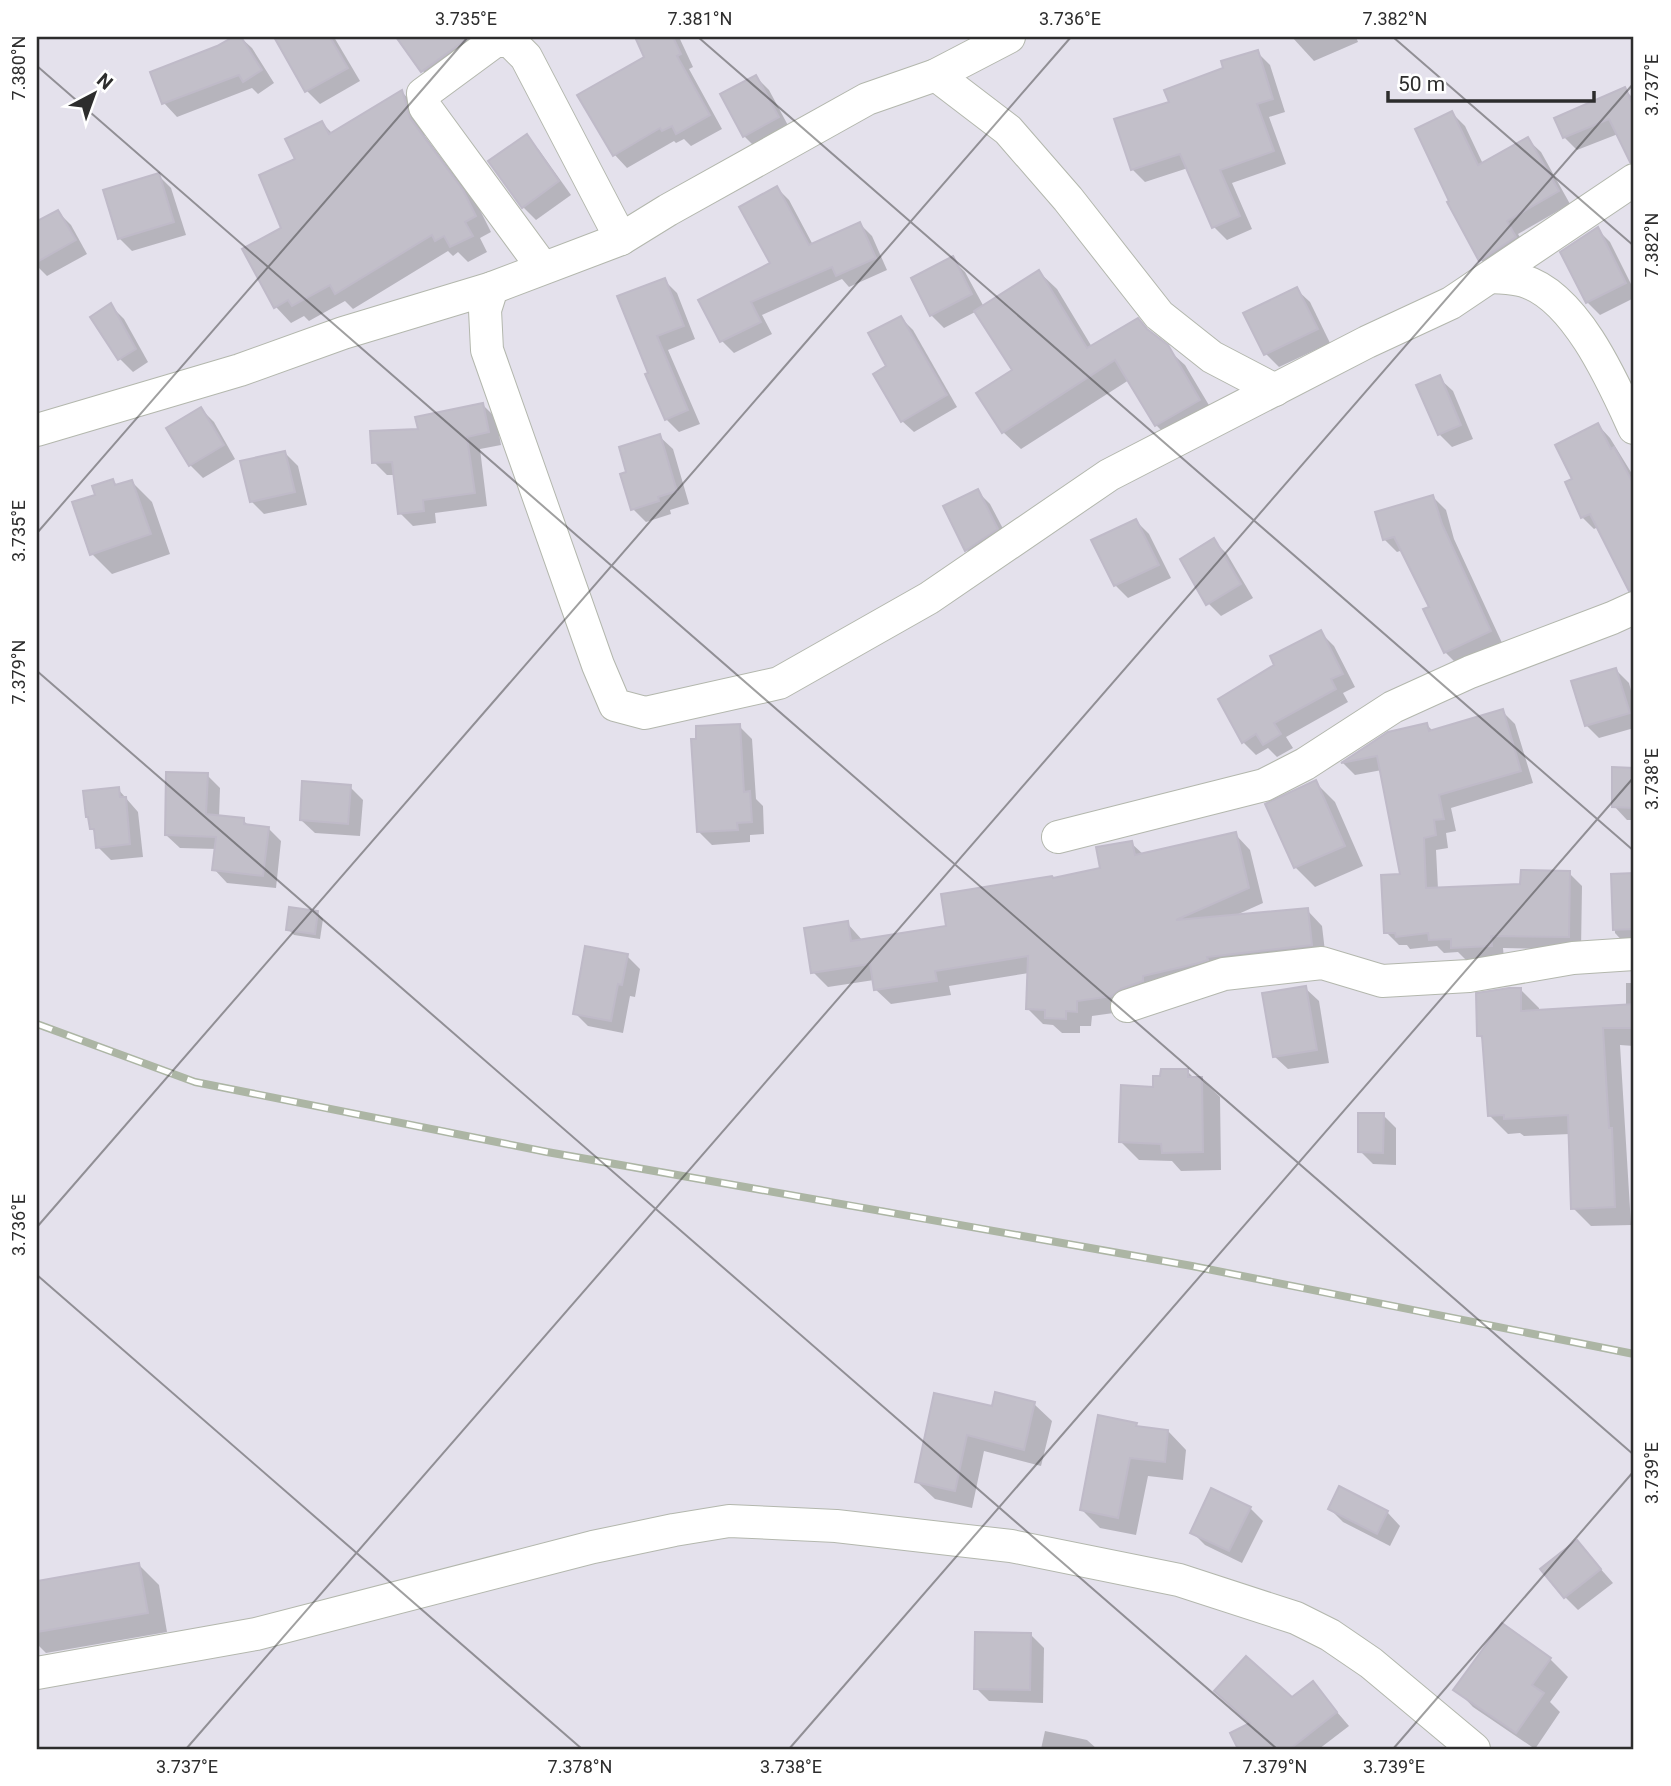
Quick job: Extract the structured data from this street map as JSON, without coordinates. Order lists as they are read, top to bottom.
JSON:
{
  "scale_bar": "50 m",
  "north": "top right",
  "coordinates": [
    "3.735°E",
    "7.381°N",
    "3.736°E",
    "7.382°N",
    "7.380°N",
    "3.737°E",
    "7.379°N",
    "3.738°E",
    "3.739°E",
    "7.378°N"
  ]
}
